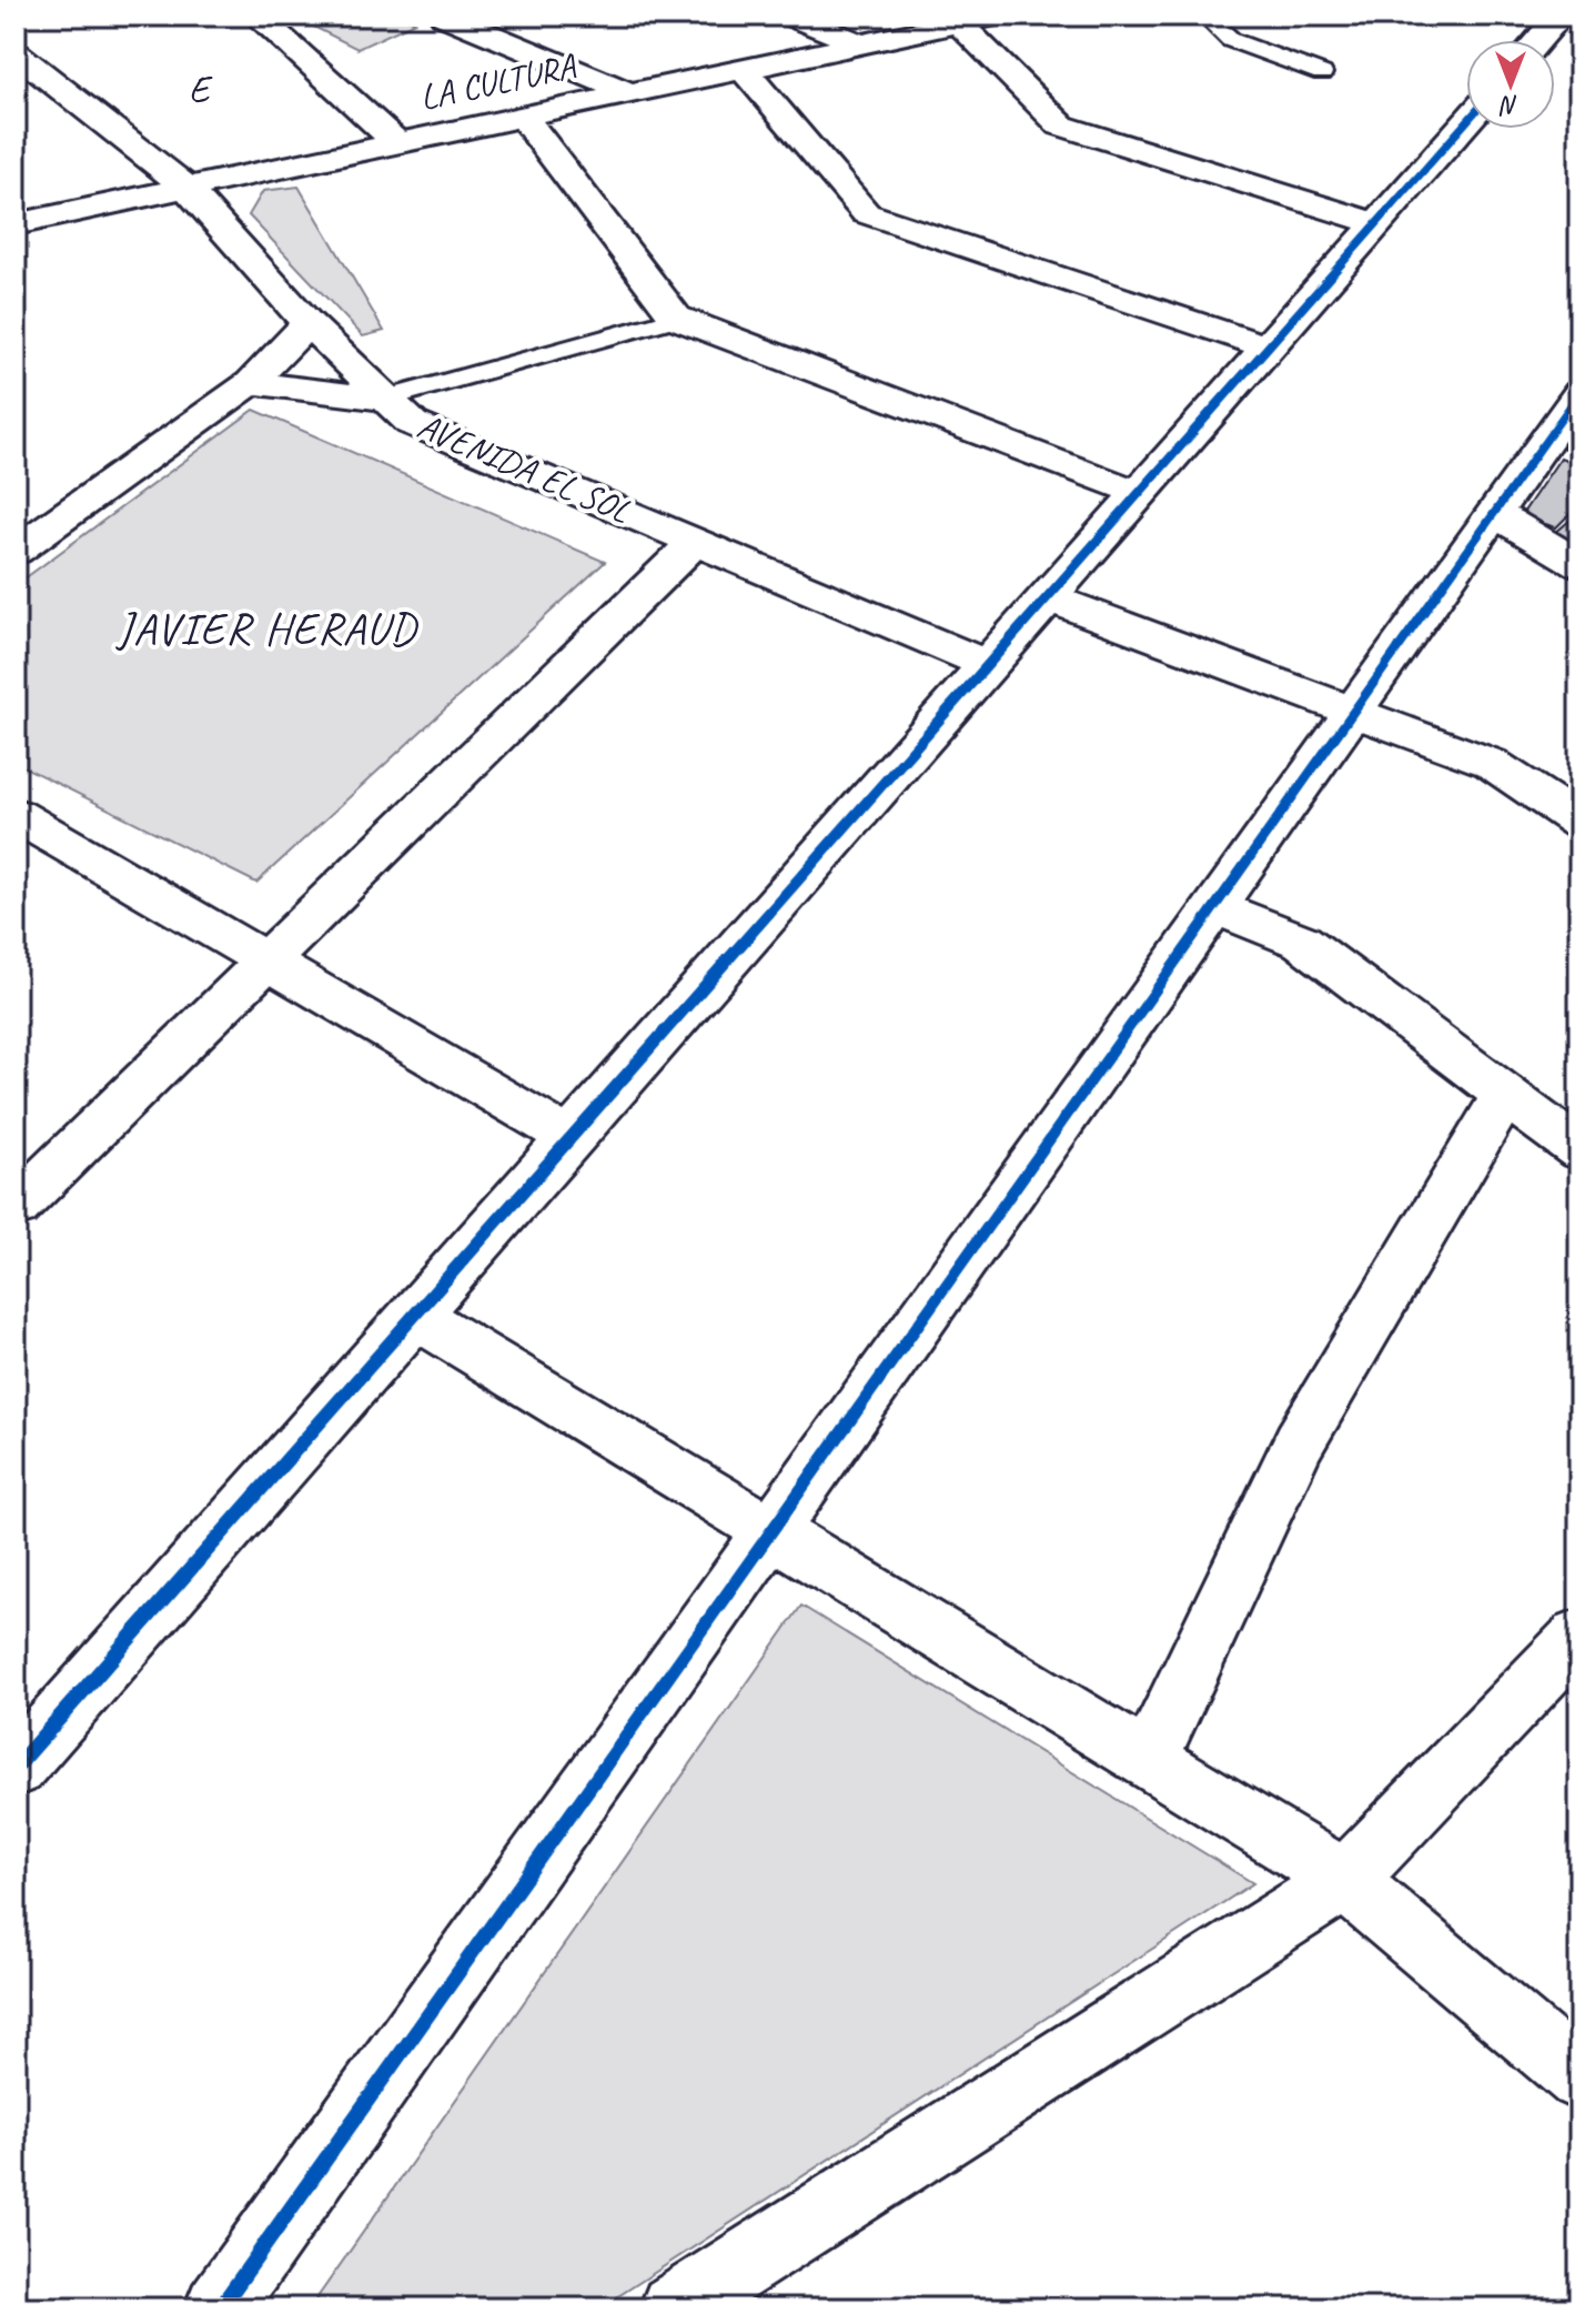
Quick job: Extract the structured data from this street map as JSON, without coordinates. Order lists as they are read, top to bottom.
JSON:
{
  "streets": {
    "street": ["LA CULTURA", "AVENIDA EL SOL"]
  },
  "crossings": [
    ["LA CULTURA", "AVENIDA EL SOL"]
  ],
  "districts": ["E", "JAVIER HERAUD"],
  "north": "bottom"
}
